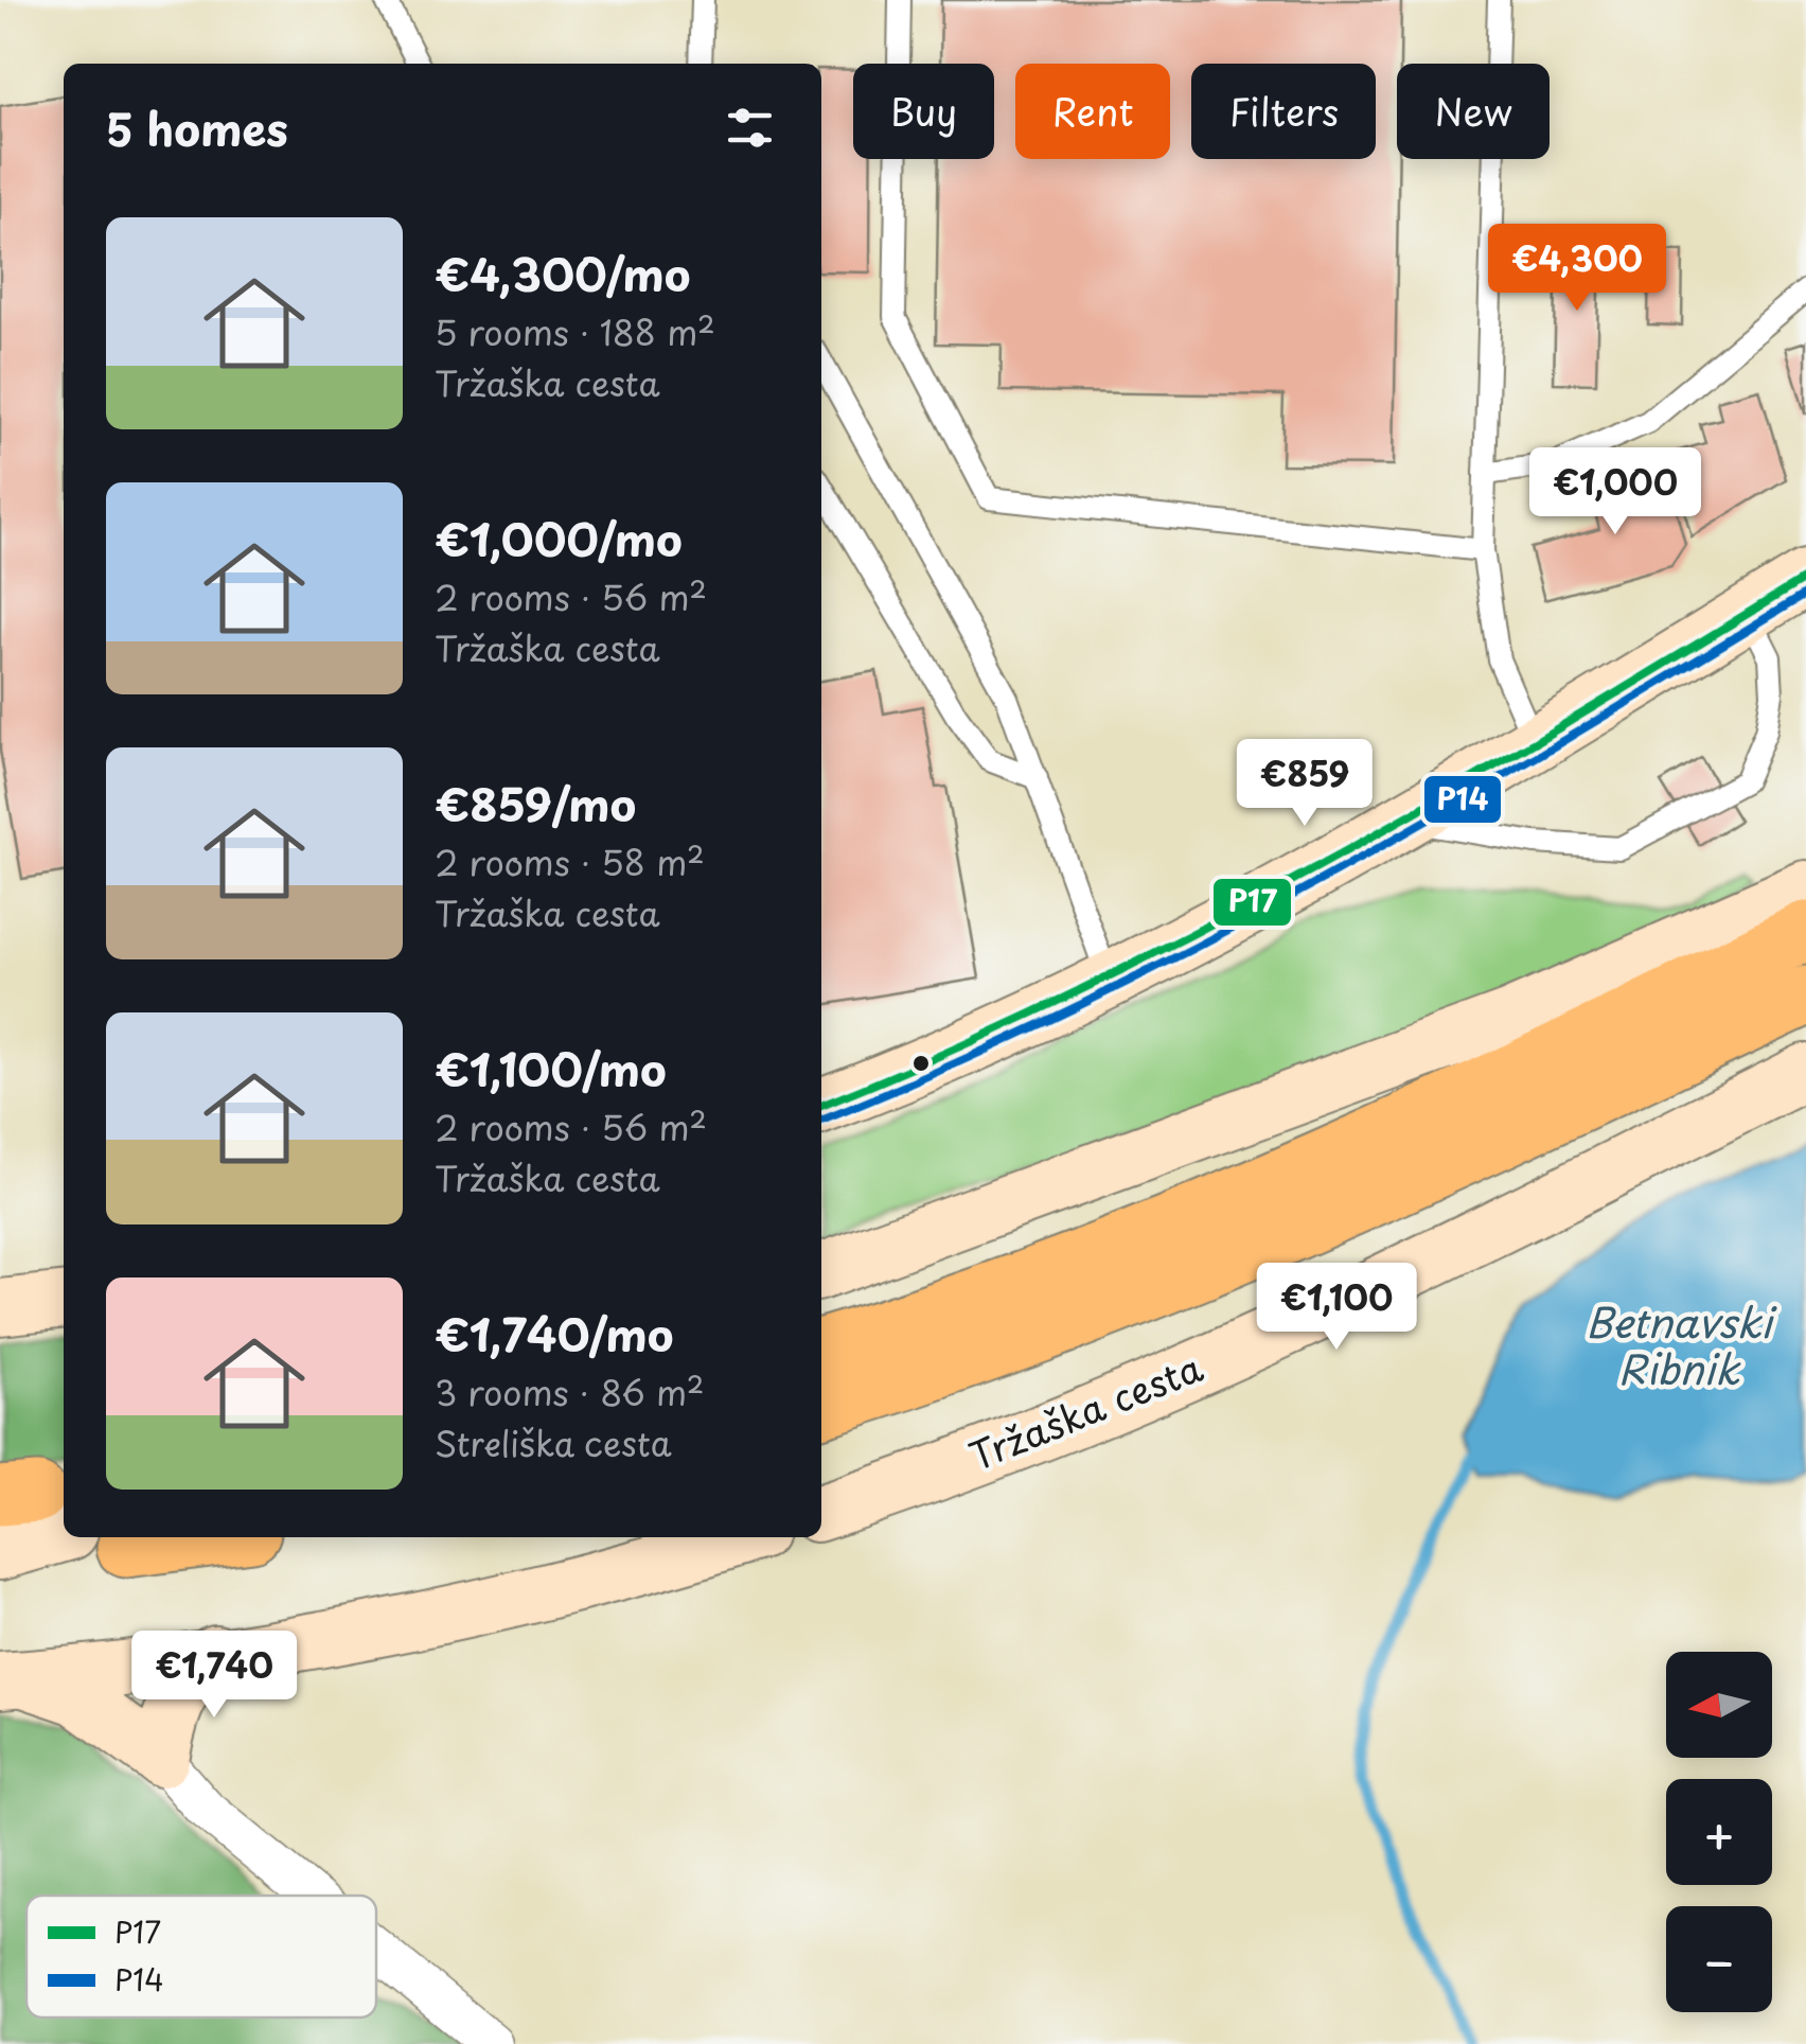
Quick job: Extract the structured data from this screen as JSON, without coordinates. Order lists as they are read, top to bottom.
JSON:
{
  "streets": {
    "main road": ["Tržaška cesta"]
  },
  "water": ["Betnavski Ribnik"],
  "lines": ["transit line P17", "transit line P14"],
  "legend": ["P17", "P14"],
  "north": "left",
  "page": {
    "chip": [
      "Buy",
      "Rent",
      "Filters",
      "New"
    ],
    "heading": "5 homes",
    "list": [
      {
        "name": "€4,300/mo",
        "note": "5 rooms · 188 m² · Tržaška cesta"
      },
      {
        "name": "€1,000/mo",
        "note": "2 rooms · 56 m² · Tržaška cesta"
      },
      {
        "name": "€859/mo",
        "note": "2 rooms · 58 m² · Tržaška cesta"
      },
      {
        "name": "€1,100/mo",
        "note": "2 rooms · 56 m² · Tržaška cesta"
      },
      {
        "name": "€1,740/mo",
        "note": "3 rooms · 86 m² · Streliška cesta"
      }
    ],
    "price": [
      "€4,300",
      "€1,000",
      "€859",
      "€1,100",
      "€1,740"
    ],
    "map_buttons": ["+", "−"]
  }
}
